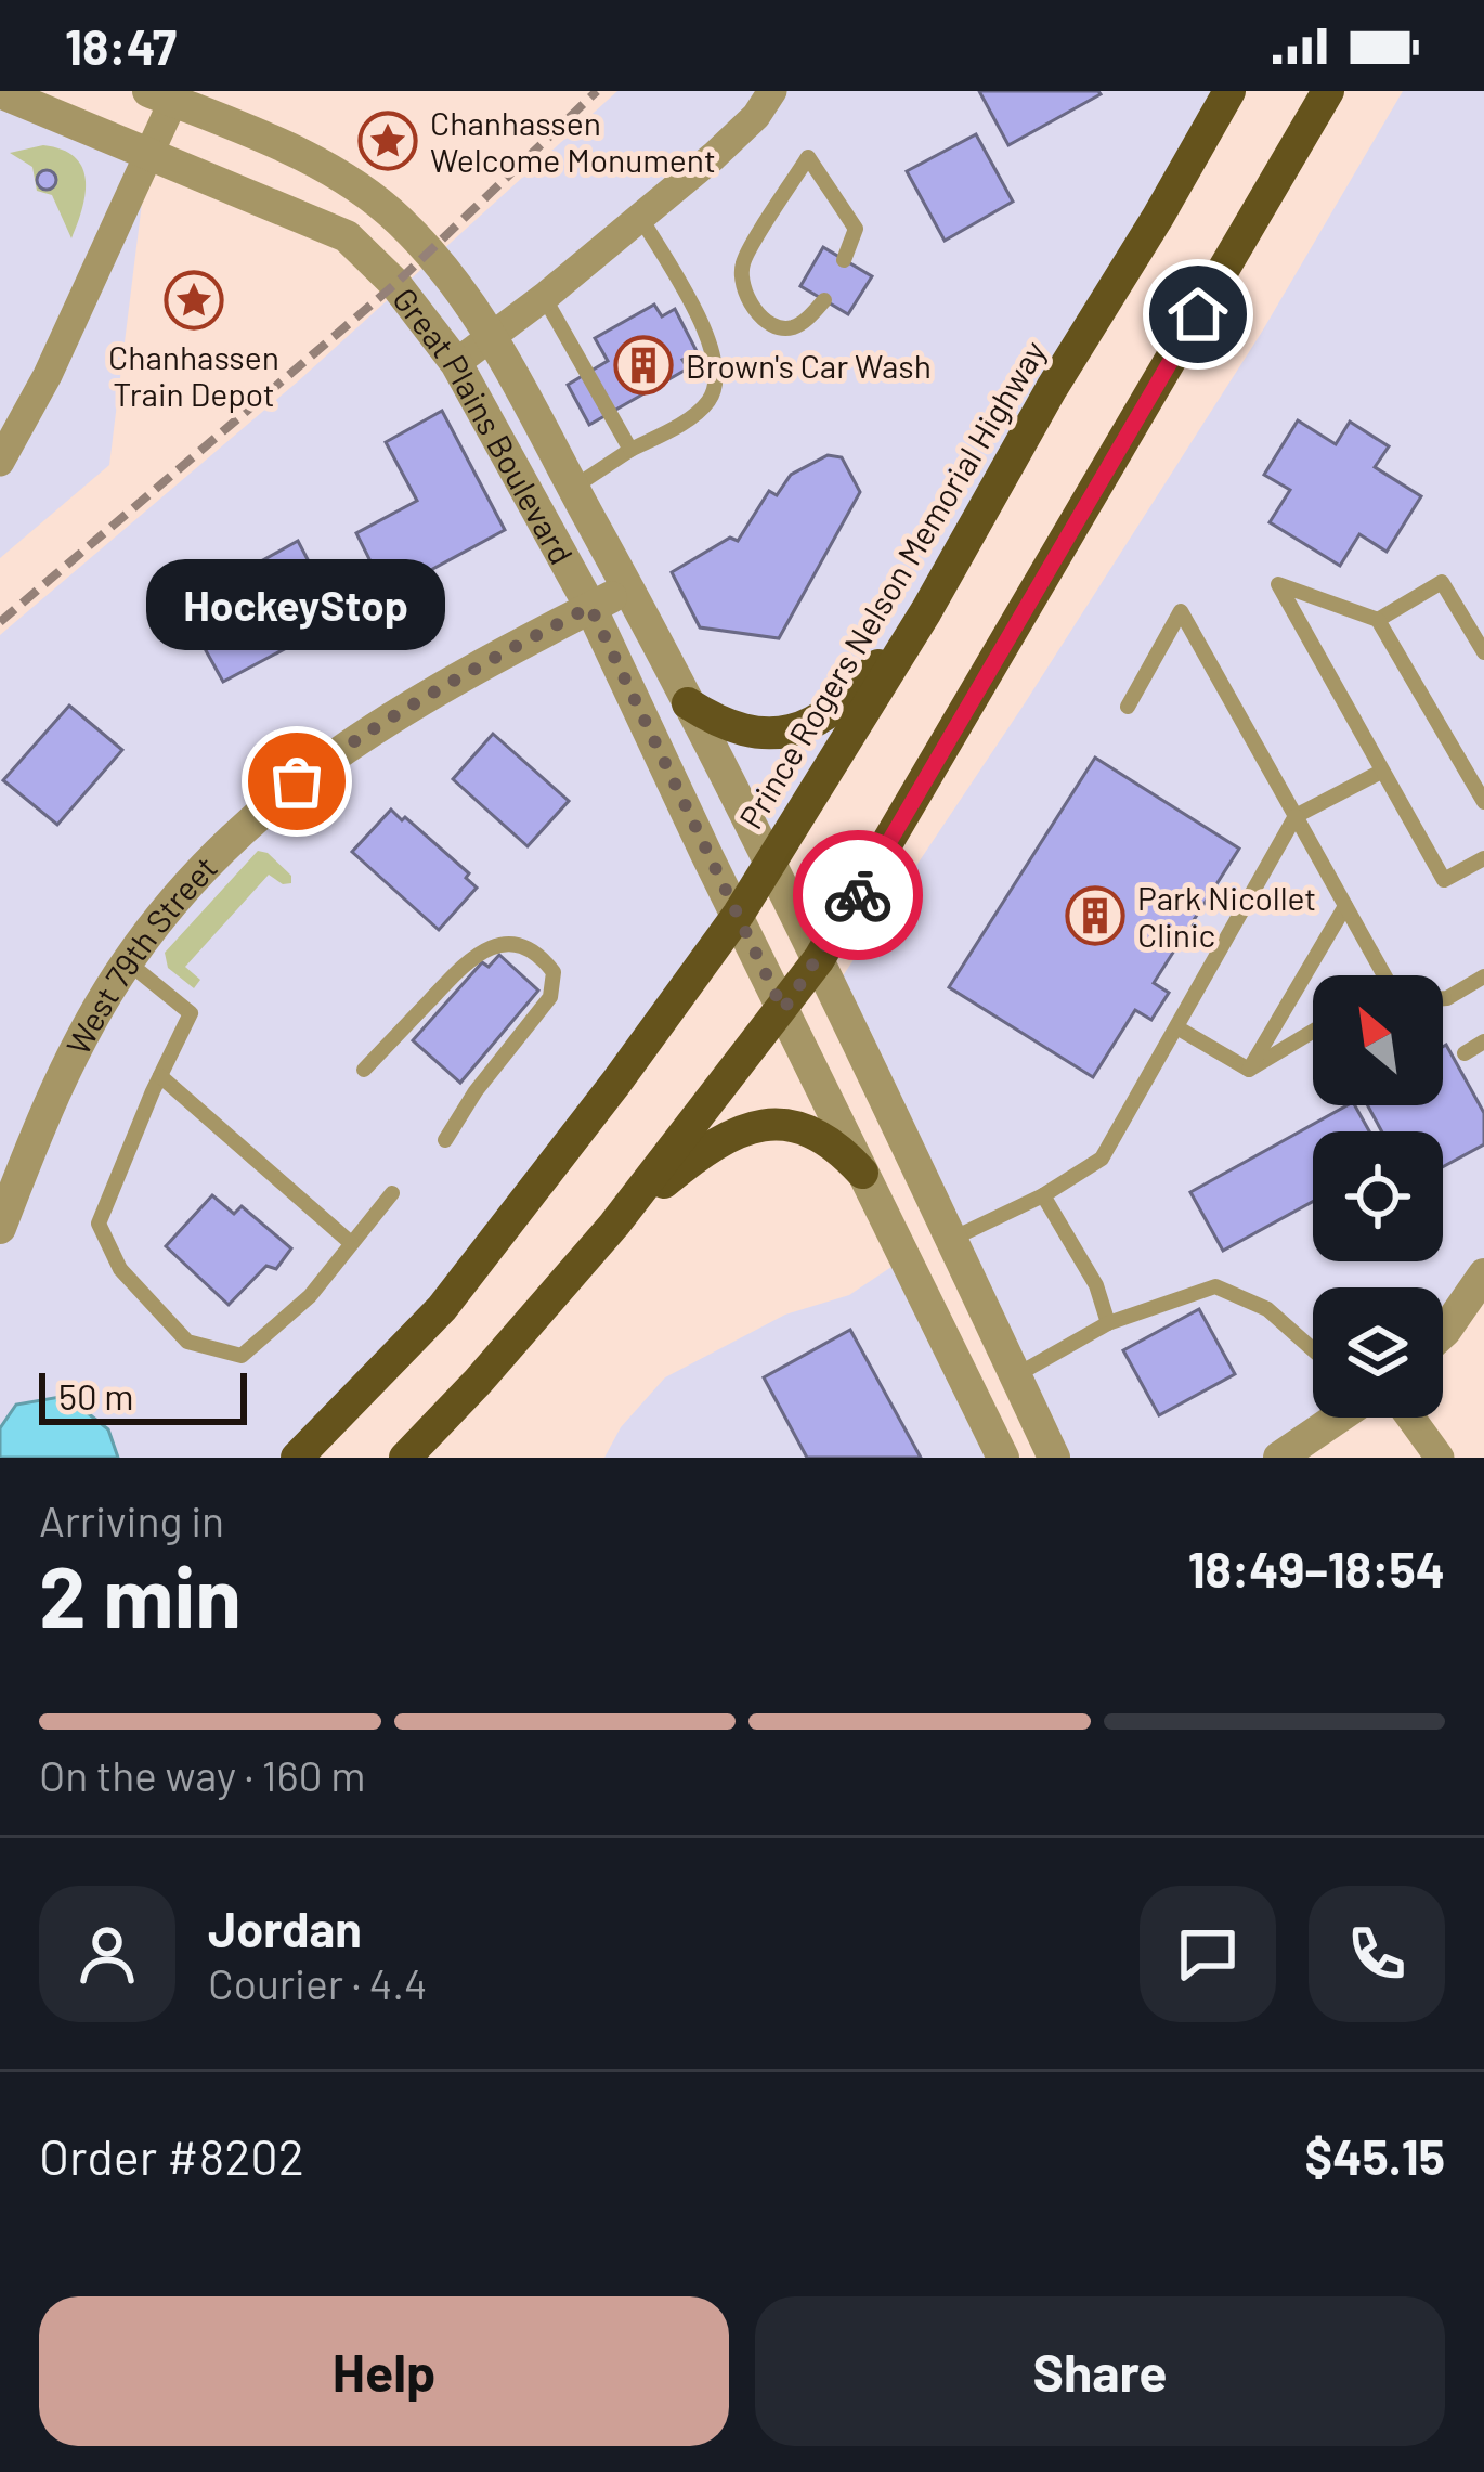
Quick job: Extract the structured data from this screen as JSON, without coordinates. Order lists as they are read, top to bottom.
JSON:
{
  "streets": {
    "main road": ["Prince Rogers Nelson Memorial Highway"],
    "street": ["Great Plains Boulevard", "West 79th Street"]
  },
  "crossings": [
    ["Great Plains Boulevard", "Prince Rogers Nelson Memorial Highway"],
    ["Great Plains Boulevard", "West 79th Street"]
  ],
  "places": {
    "place": ["Chanhassen Welcome Monument", "Chanhassen Train Depot"],
    "building": ["Brown's Car Wash", "Park Nicollet Clinic"],
    "other": ["HockeyStop"]
  },
  "scale_bar": "50 m",
  "north": "top left",
  "page": {
    "status": "18:47",
    "bubble": "HockeyStop",
    "scale": "50 m",
    "heading": ["2 min", "Arriving in", "18:49–18:54"],
    "panel": [
      "Jordan",
      "Courier · 4.4",
      "Order #8202",
      "$45.15"
    ],
    "bar": "On the way · 160 m",
    "buttons": ["Help", "Share"]
  }
}
